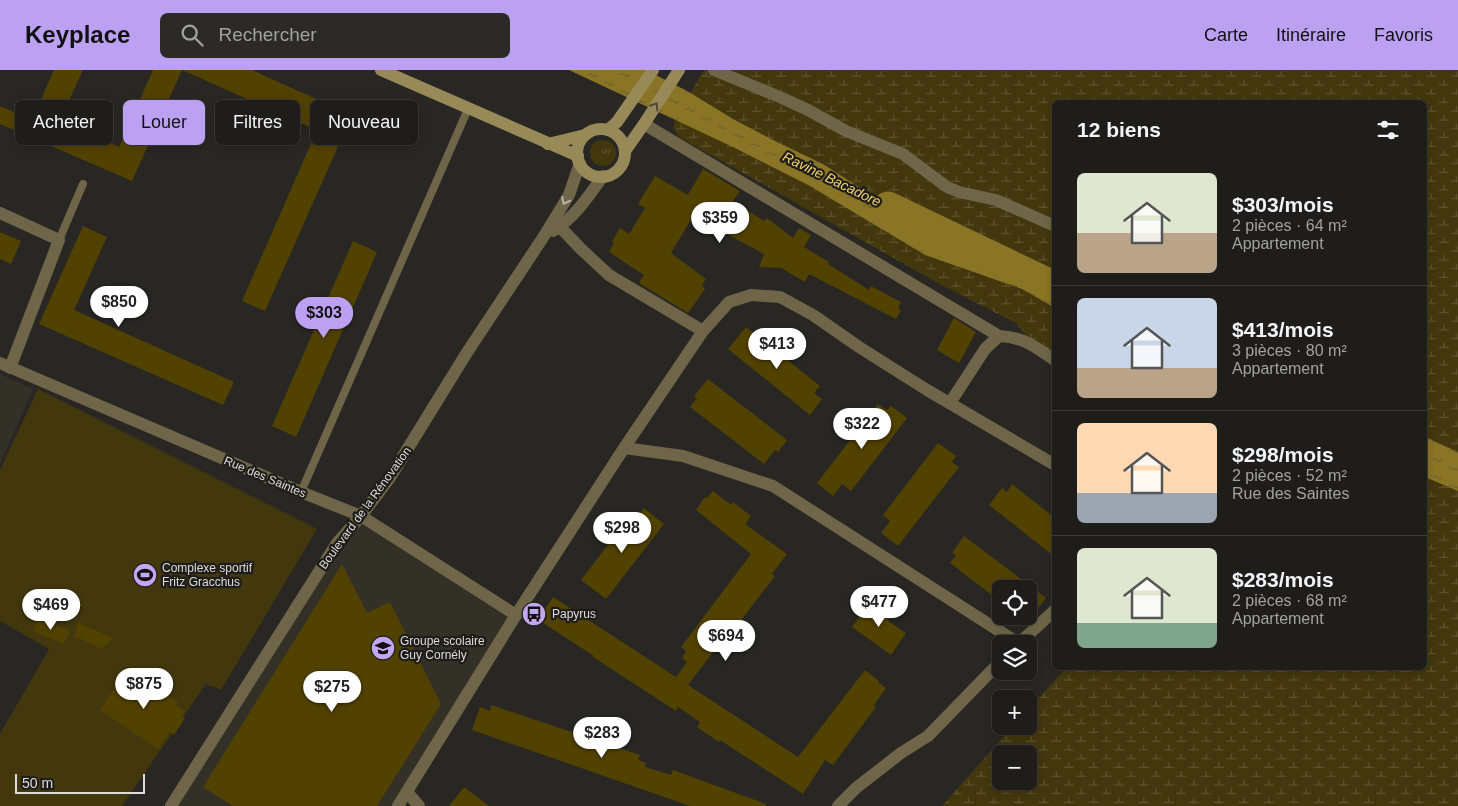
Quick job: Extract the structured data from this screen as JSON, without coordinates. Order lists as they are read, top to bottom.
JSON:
{
  "streets": {
    "street": ["Rue des Saintes", "Boulevard de la Rénovation"]
  },
  "crossings": [
    ["Rue des Saintes", "Boulevard de la Rénovation"]
  ],
  "water": ["Ravine Bacadore"],
  "places": {
    "sports": ["Complexe sportif Fritz Gracchus"],
    "bus stop": ["Papyrus"],
    "school or university": ["Groupe scolaire Guy Cornély"]
  },
  "scale_bar": "50 m",
  "page": {
    "header": "Keyplace",
    "search": "Rechercher",
    "nav": ["Carte", "Itinéraire", "Favoris"],
    "chip": [
      "Acheter",
      "Louer",
      "Filtres",
      "Nouveau"
    ],
    "heading": "12 biens",
    "list": [
      {
        "name": "$303/mois",
        "note": "2 pièces · 64 m² · Appartement"
      },
      {
        "name": "$413/mois",
        "note": "3 pièces · 80 m² · Appartement"
      },
      {
        "name": "$298/mois",
        "note": "2 pièces · 52 m² · Rue des Saintes"
      },
      {
        "name": "$283/mois",
        "note": "2 pièces · 68 m² · Appartement"
      }
    ],
    "price": [
      "$359",
      "$850",
      "$303",
      "$413",
      "$322",
      "$298",
      "$477",
      "$469",
      "$694",
      "$875",
      "$275",
      "$283"
    ],
    "map_buttons": ["+", "−"],
    "scale": "50 m"
  }
}
